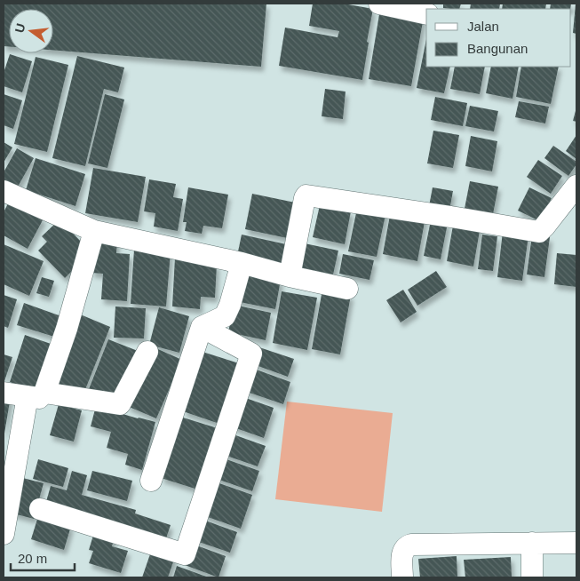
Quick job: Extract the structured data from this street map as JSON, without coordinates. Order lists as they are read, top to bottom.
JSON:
{
  "legend": ["Jalan", "Bangunan"],
  "scale_bar": "20 m",
  "north": "left"
}
